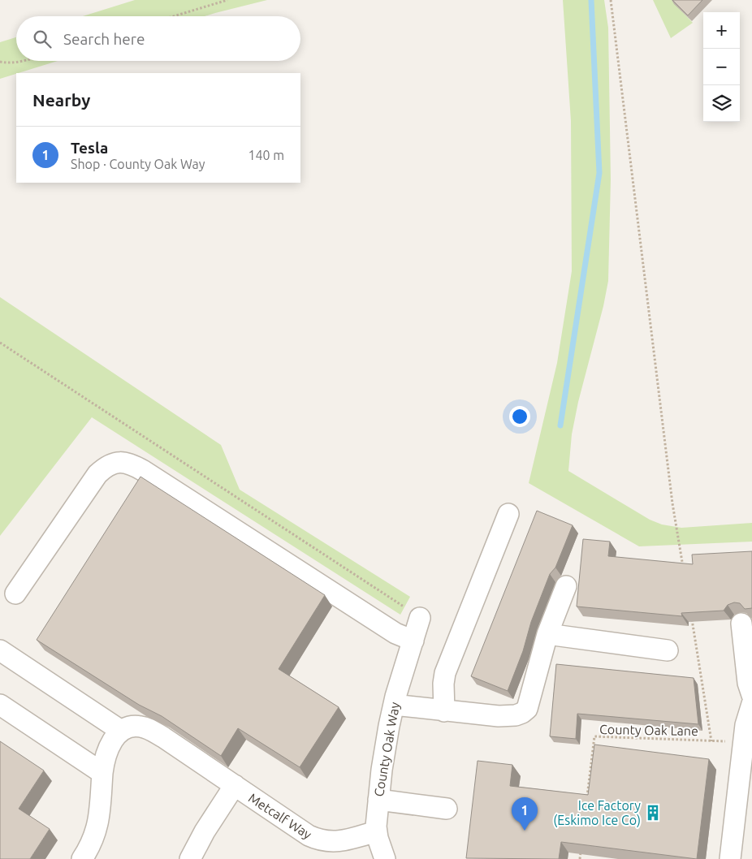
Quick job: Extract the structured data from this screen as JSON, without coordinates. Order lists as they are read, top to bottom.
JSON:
{
  "streets": {
    "street": ["County Oak Way", "Metcalf Way"],
    "path": ["County Oak Lane"]
  },
  "crossings": [
    ["County Oak Way", "Metcalf Way"]
  ],
  "places": {
    "building": ["Ice Factory (Eskimo Ice Co)"]
  },
  "page": {
    "map_buttons": ["+", "−"],
    "search": "Search here",
    "heading": "Nearby",
    "list": [
      {
        "mark": "1",
        "name": "Tesla",
        "note": "Shop · County Oak Way",
        "value": "140 m"
      }
    ],
    "pins": "1"
  }
}
